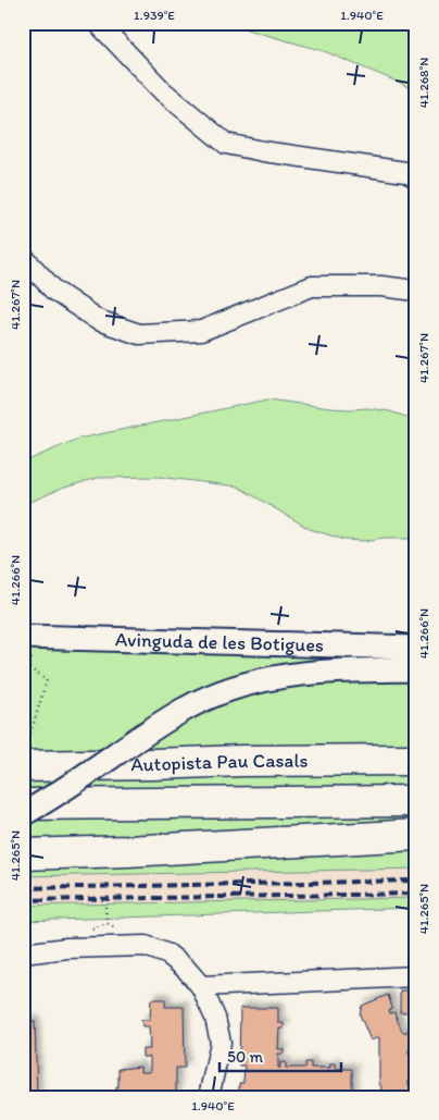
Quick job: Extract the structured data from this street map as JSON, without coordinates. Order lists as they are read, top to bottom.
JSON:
{
  "streets": {
    "highway": ["Autopista Pau Casals"],
    "street": ["Avinguda de les Botigues"]
  },
  "scale_bar": "50 m",
  "coordinates": [
    "1.939°E",
    "1.940°E",
    "41.268°N",
    "41.267°N",
    "41.266°N",
    "41.265°N"
  ]
}
